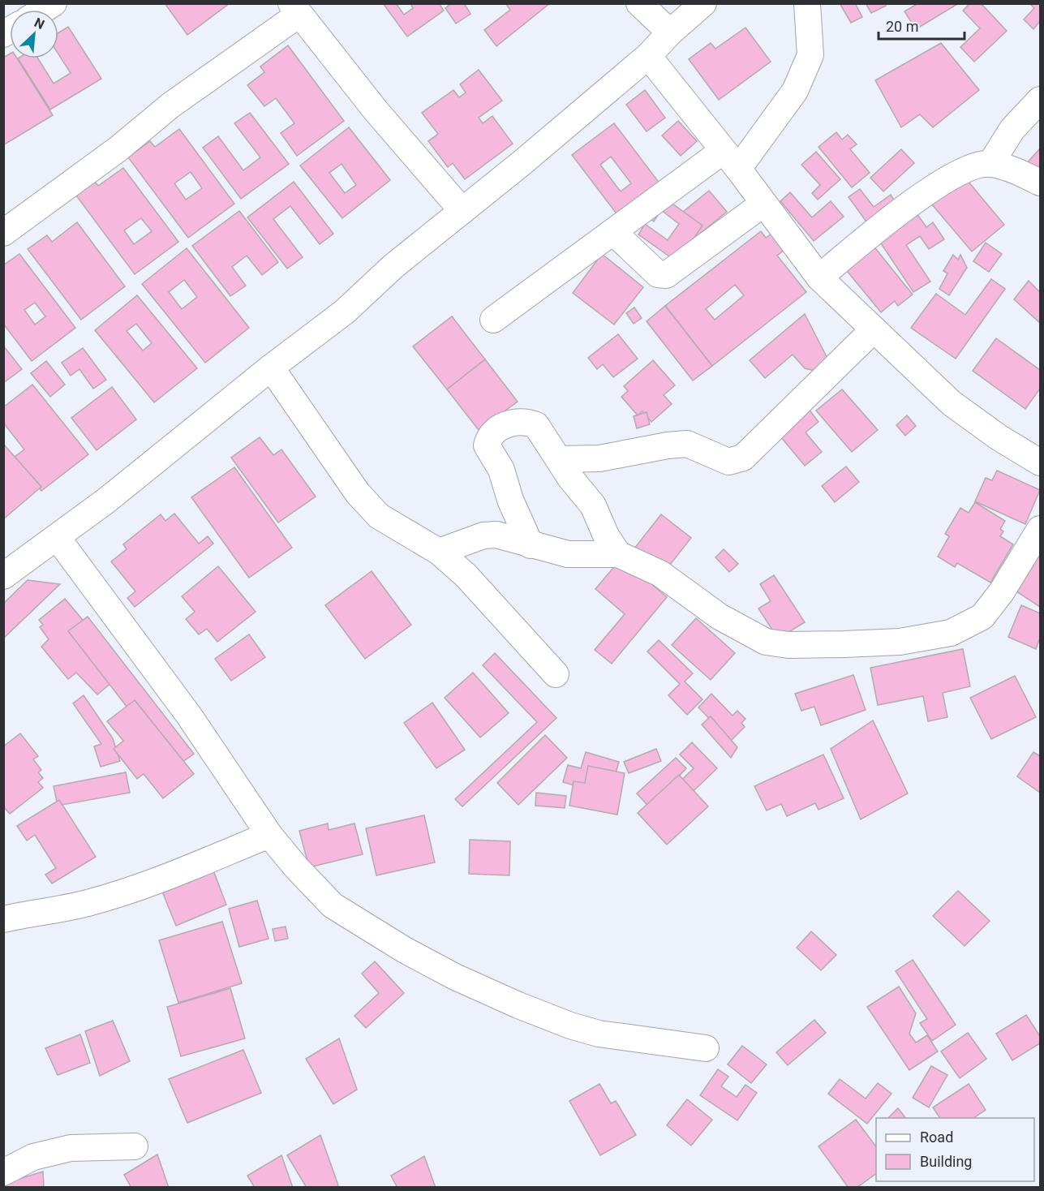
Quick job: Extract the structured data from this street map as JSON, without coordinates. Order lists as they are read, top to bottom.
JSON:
{
  "legend": ["Road", "Building"],
  "scale_bar": "20 m",
  "north": "top right"
}
